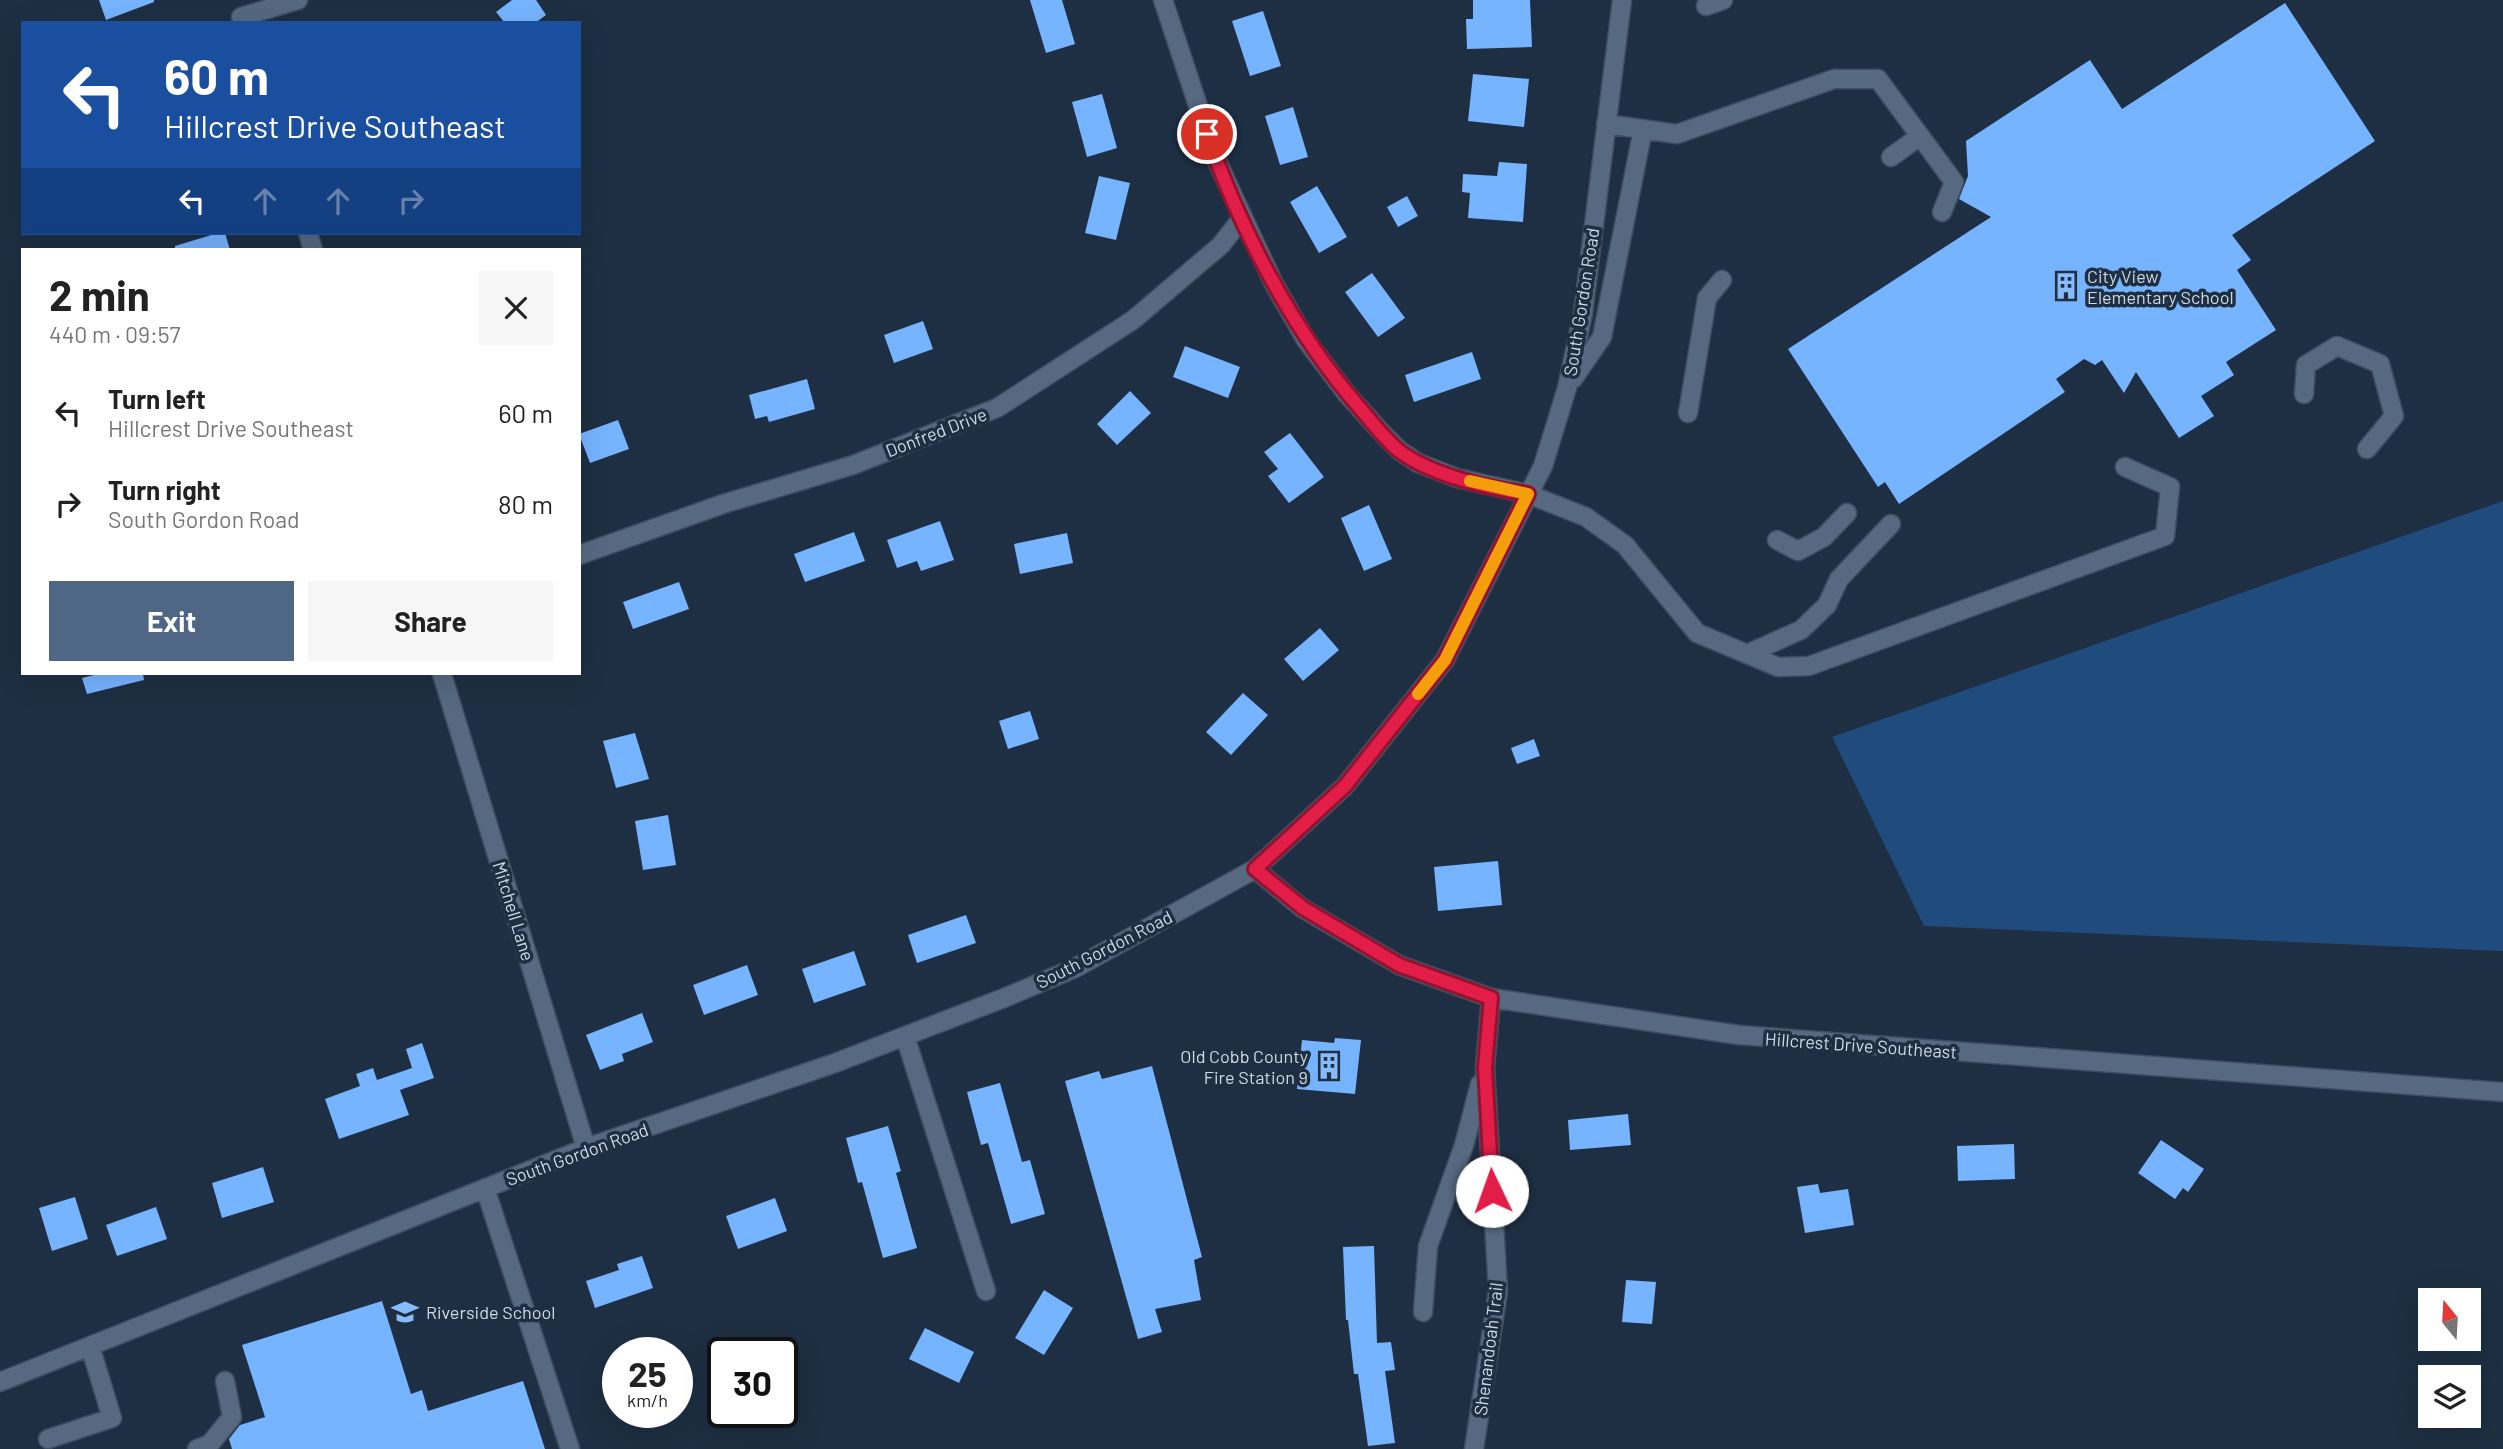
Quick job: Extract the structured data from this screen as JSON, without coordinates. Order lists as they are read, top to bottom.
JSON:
{
  "streets": {
    "street": [
      "South Gordon Road",
      "Donfred Drive",
      "Mitchell Lane",
      "Hillcrest Drive Southeast",
      "Shenandoah Trail"
    ]
  },
  "crossings": [
    ["South Gordon Road", "Mitchell Lane"],
    ["South Gordon Road", "Hillcrest Drive Southeast"],
    ["Hillcrest Drive Southeast", "Shenandoah Trail"]
  ],
  "places": {
    "building": ["City View Elementary School", "Old Cobb County Fire Station 9"],
    "school or university": ["Riverside School"]
  },
  "north": "top",
  "page": {
    "turn": ["60 m", "Hillcrest Drive Southeast"],
    "heading": ["2 min", "440 m · 09:57"],
    "list": [
      {
        "name": "Turn left",
        "note": "Hillcrest Drive Southeast",
        "value": "60 m"
      },
      {
        "name": "Turn right",
        "note": "South Gordon Road",
        "value": "80 m"
      }
    ],
    "buttons": ["Exit", "Share"],
    "speed": "25 km/h",
    "limit": "30"
  }
}
